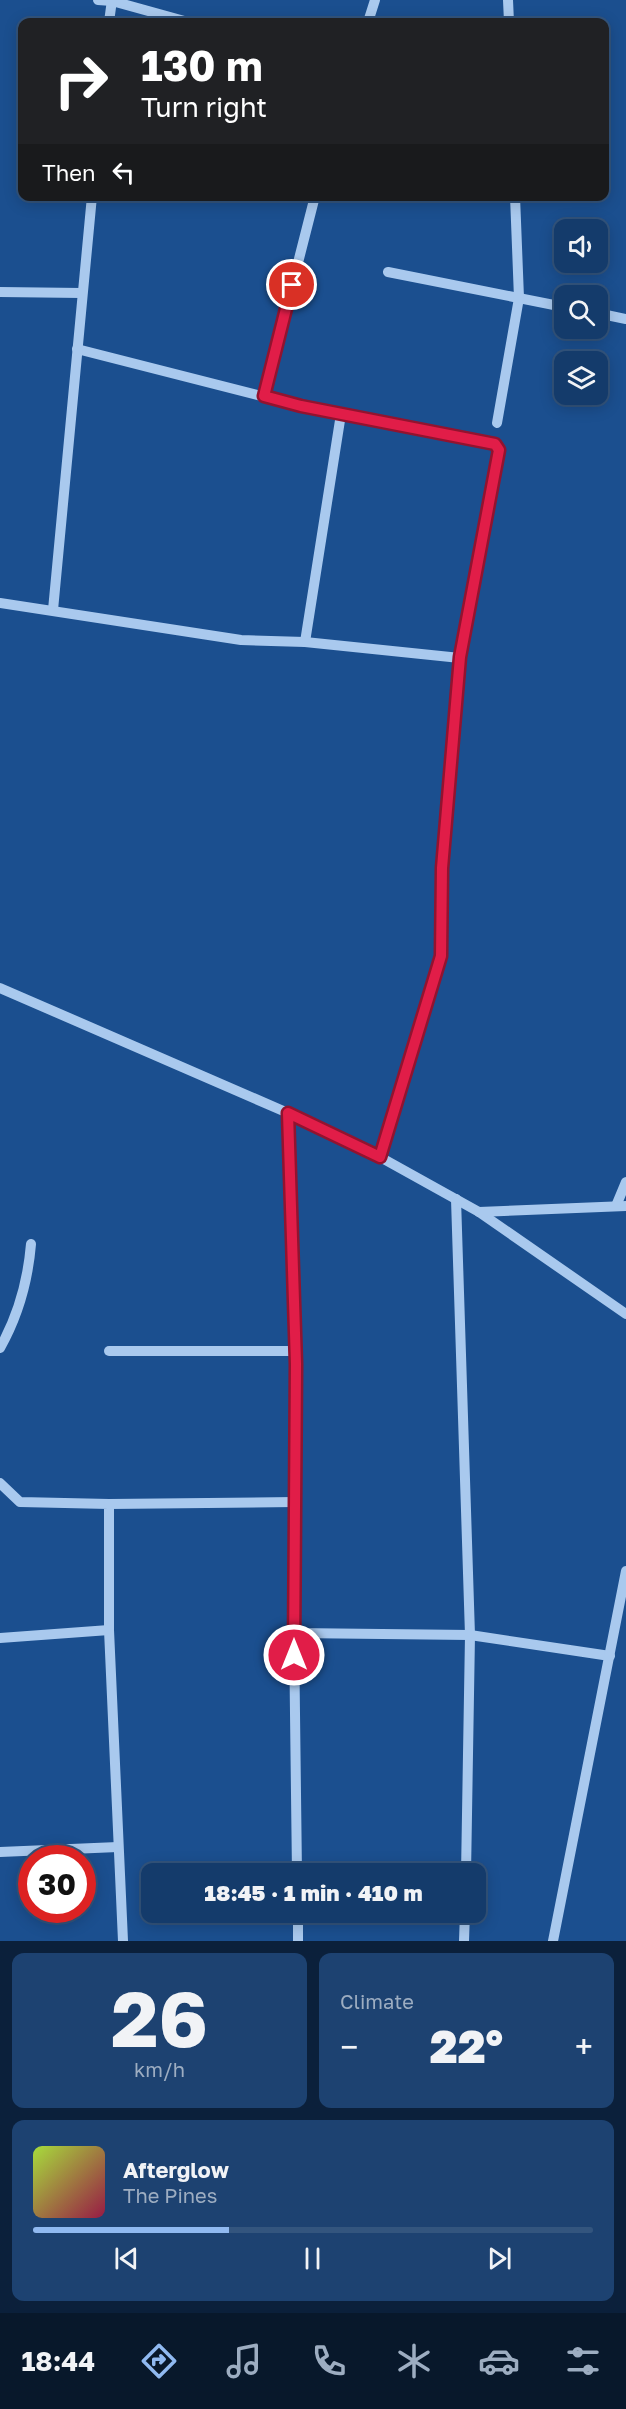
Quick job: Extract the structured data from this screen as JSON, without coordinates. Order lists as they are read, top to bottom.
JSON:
{
  "page": {
    "turn": ["130 m", "Turn right"],
    "then": "Then",
    "limit": "30",
    "trip": "18:45 · 1 min · 410 m",
    "tile": [
      ["26", "km/h"],
      "Climate"
    ],
    "heat": ["−", "22°", "+"],
    "song": ["Afterglow", "The Pines"],
    "tabs": "18:44"
  }
}
